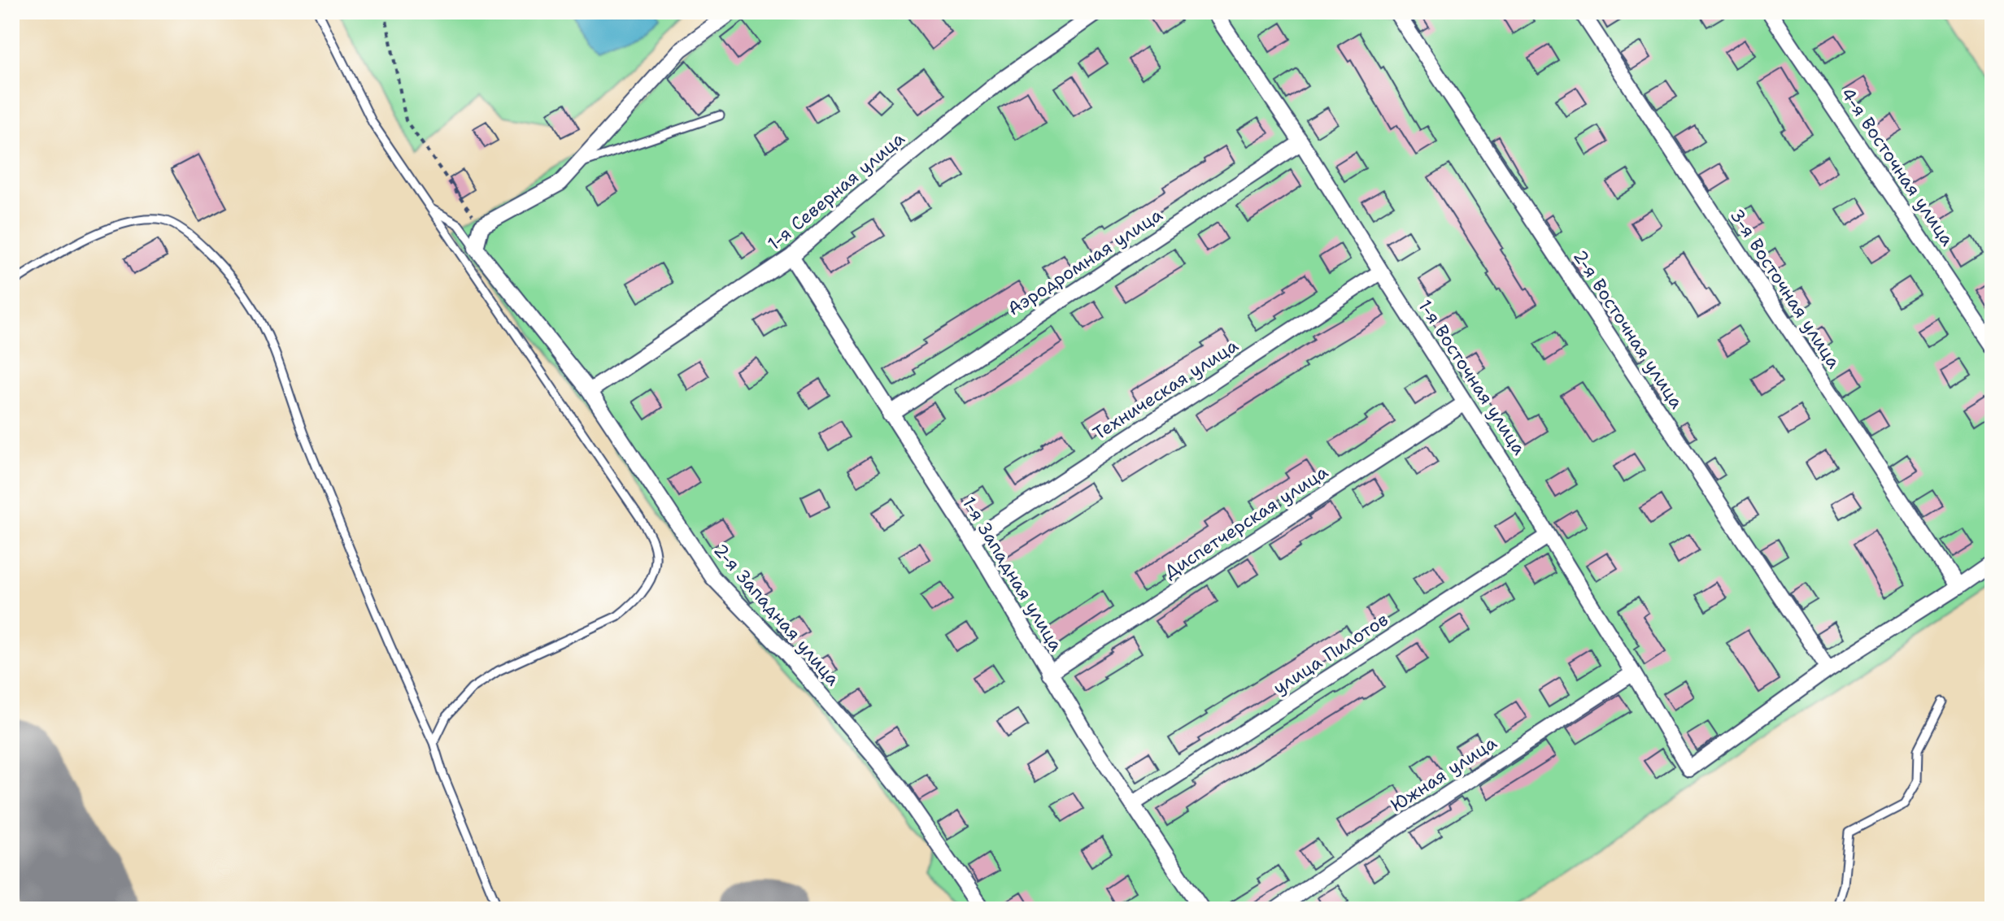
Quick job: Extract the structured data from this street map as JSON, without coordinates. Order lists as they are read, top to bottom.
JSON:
{
  "streets": {
    "street": [
      "4-я Восточная улица",
      "1-я Северная улица",
      "Аэродромная улица",
      "3-я Восточная улица",
      "2-я Восточная улица",
      "1-я Восточная улица",
      "Техническая улица",
      "Диспетчерская улица",
      "1-я Западная улица",
      "2-я Западная улица",
      "улица Пилотов",
      "Южная улица"
    ]
  },
  "crossings": [
    ["1-я Северная улица", "1-я Западная улица"],
    ["1-я Северная улица", "2-я Западная улица"],
    ["Аэродромная улица", "1-я Восточная улица"],
    ["Аэродромная улица", "1-я Западная улица"],
    ["2-я Восточная улица", "1-я Восточная улица"],
    ["1-я Восточная улица", "Техническая улица"],
    ["1-я Восточная улица", "Диспетчерская улица"],
    ["1-я Восточная улица", "улица Пилотов"],
    ["1-я Восточная улица", "Южная улица"],
    ["Техническая улица", "1-я Западная улица"],
    ["Диспетчерская улица", "1-я Западная улица"],
    ["1-я Западная улица", "улица Пилотов"]
  ]
}
